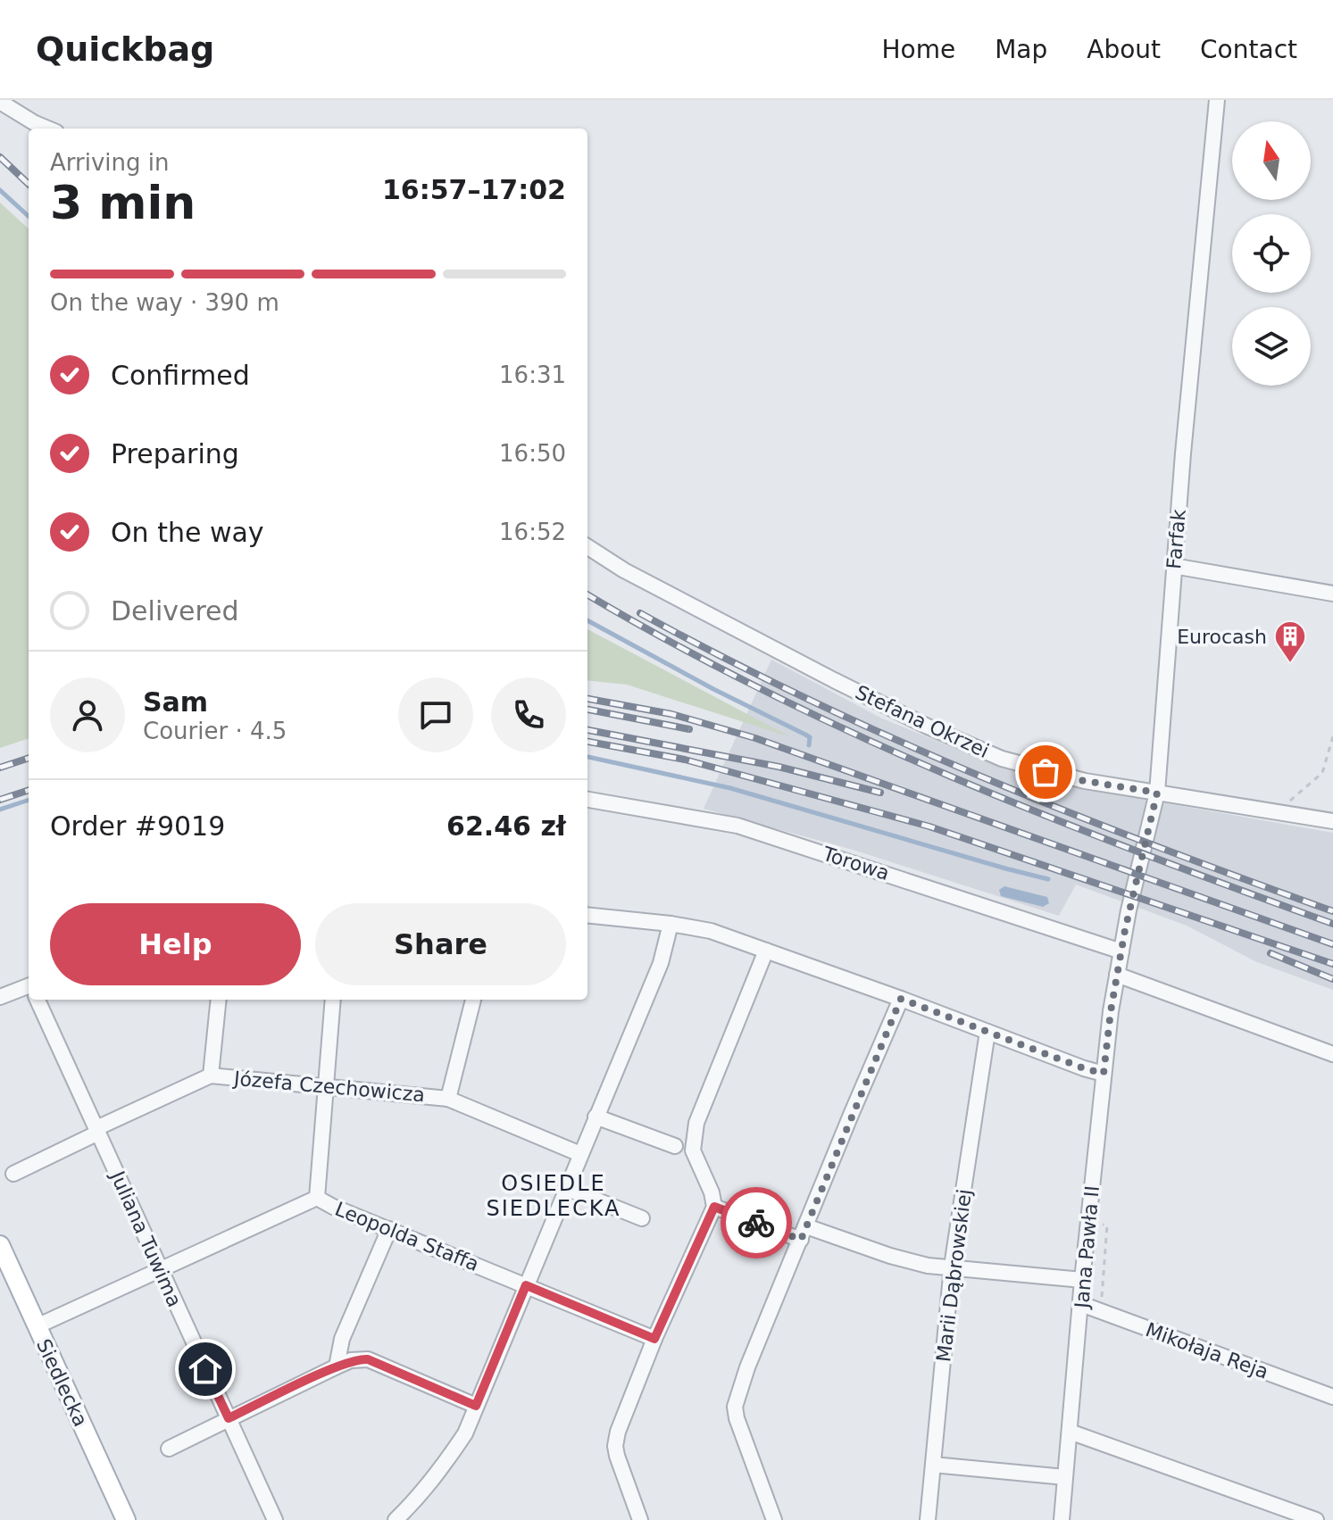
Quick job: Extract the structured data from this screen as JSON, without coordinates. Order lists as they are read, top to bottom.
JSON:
{
  "streets": {
    "main road": ["Siedlecka"],
    "street": [
      "Farfak",
      "Stefana Okrzei",
      "Torowa",
      "Józefa Czechowicza",
      "Leopolda Staffa",
      "Juliana Tuwima",
      "Jana Pawła II",
      "Marii Dąbrowskiej",
      "Mikołaja Reja"
    ]
  },
  "crossings": [
    ["Farfak", "Stefana Okrzei"],
    ["Farfak", "Torowa"],
    ["Farfak", "Jana Pawła II"],
    ["Józefa Czechowicza", "Leopolda Staffa"],
    ["Józefa Czechowicza", "Juliana Tuwima"],
    ["Jana Pawła II", "Mikołaja Reja"]
  ],
  "districts": ["OSIEDLE SIEDLECKA"],
  "places": {
    "building": ["Eurocash"]
  },
  "north": "top",
  "page": {
    "header": "Quickbag",
    "nav": [
      "Home",
      "Map",
      "About",
      "Contact"
    ],
    "heading": ["3 min", "Arriving in", "16:57–17:02"],
    "panel": [
      "Sam",
      "Courier · 4.5",
      "Order #9019",
      "62.46 zł"
    ],
    "bar": "On the way · 390 m",
    "list": [
      ["Confirmed", "16:31"],
      ["Preparing", "16:50"],
      ["On the way", "16:52"],
      "Delivered"
    ],
    "buttons": ["Help", "Share"]
  }
}
